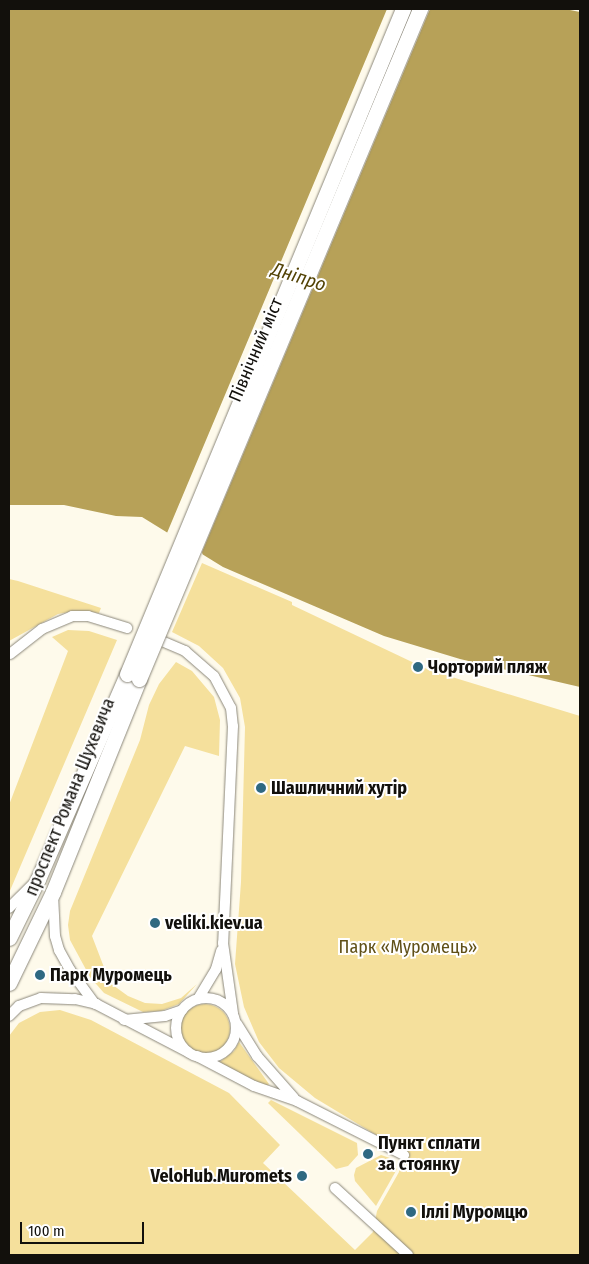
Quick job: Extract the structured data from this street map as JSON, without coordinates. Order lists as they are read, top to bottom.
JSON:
{
  "streets": {
    "main road": ["Північний міст", "проспект Романа Шухевича"]
  },
  "crossings": [
    ["Північний міст", "проспект Романа Шухевича"]
  ],
  "water": ["Дніпро"],
  "parks": ["Парк «Муромець»"],
  "places": [
    "Чорторий пляж",
    "Шашличний хутір",
    "veliki.kiev.ua",
    "Парк Муромець",
    "Пункт сплати за стоянку",
    "VeloHub.Muromets",
    "Іллі Муромцю"
  ],
  "scale_bar": "100 m"
}
